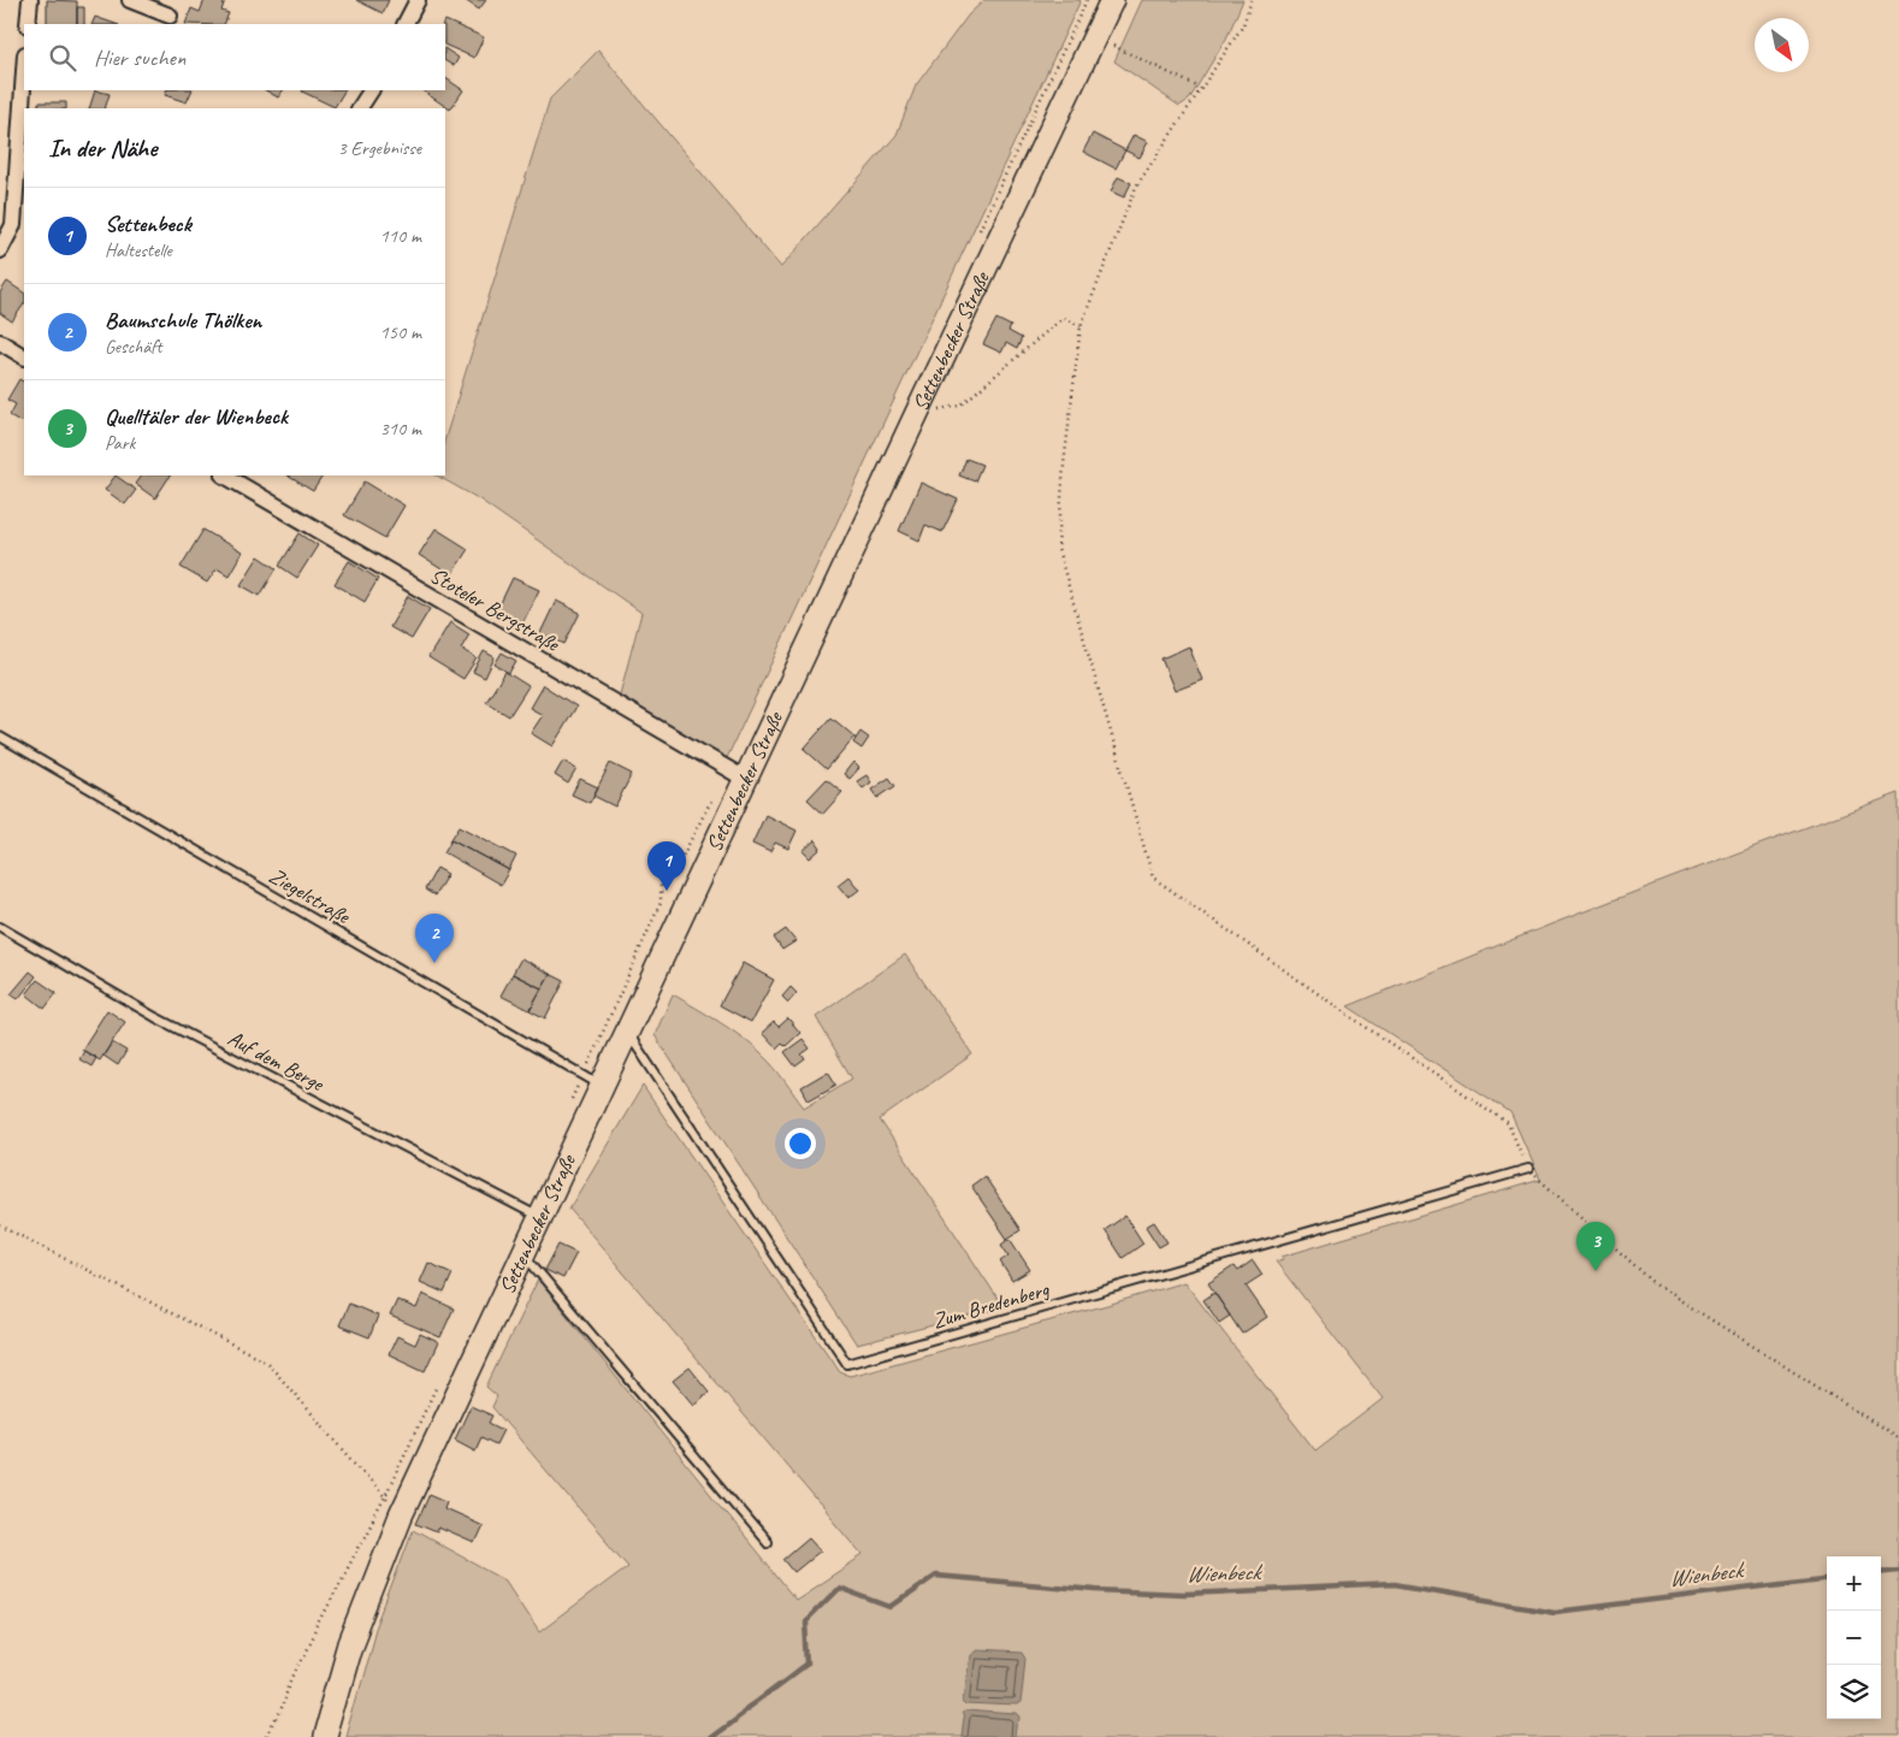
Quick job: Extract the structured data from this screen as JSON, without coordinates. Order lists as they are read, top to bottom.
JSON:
{
  "streets": {
    "main road": ["Settenbecker Straße"],
    "street": ["Stoteler Bergstraße"],
    "lane": ["Ziegelstraße", "Auf dem Berge", "Zum Bredenberg"]
  },
  "crossings": [
    ["Settenbecker Straße", "Stoteler Bergstraße"],
    ["Settenbecker Straße", "Ziegelstraße"],
    ["Settenbecker Straße", "Auf dem Berge"],
    ["Settenbecker Straße", "Zum Bredenberg"]
  ],
  "water": ["Wienbeck"],
  "north": "bottom right",
  "page": {
    "search": "Hier suchen",
    "heading": ["In der Nähe", "3 Ergebnisse"],
    "list": [
      {
        "mark": "1",
        "name": "Settenbeck",
        "note": "Haltestelle",
        "value": "110 m"
      },
      {
        "mark": "2",
        "name": "Baumschule Thölken",
        "note": "Geschäft",
        "value": "150 m"
      },
      {
        "mark": "3",
        "name": "Quelltäler der Wienbeck",
        "note": "Park",
        "value": "310 m"
      }
    ],
    "pins": ["1", "2", "3"],
    "map_buttons": ["+", "−"]
  }
}
